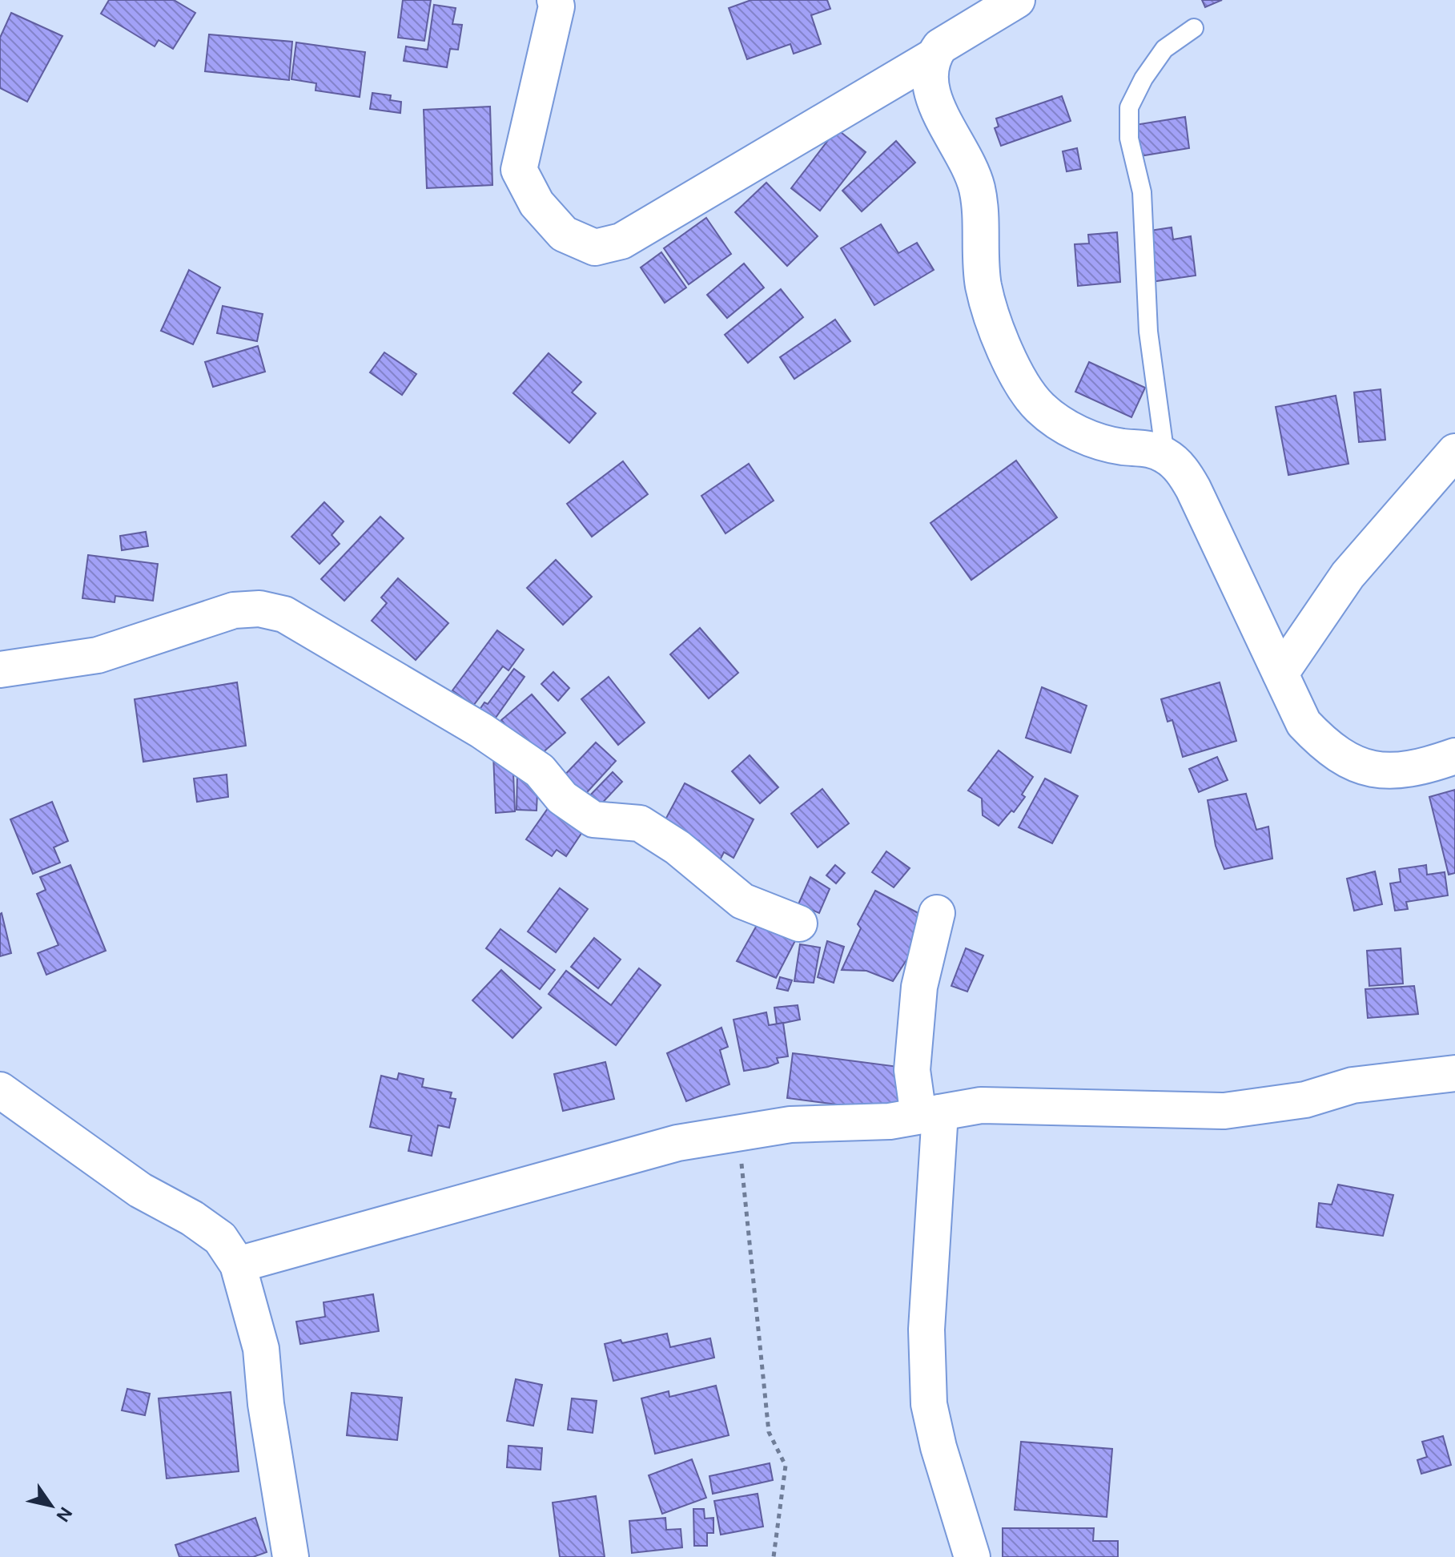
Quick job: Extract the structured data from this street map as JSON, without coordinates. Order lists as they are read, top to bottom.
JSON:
{
  "north": "bottom right"
}
